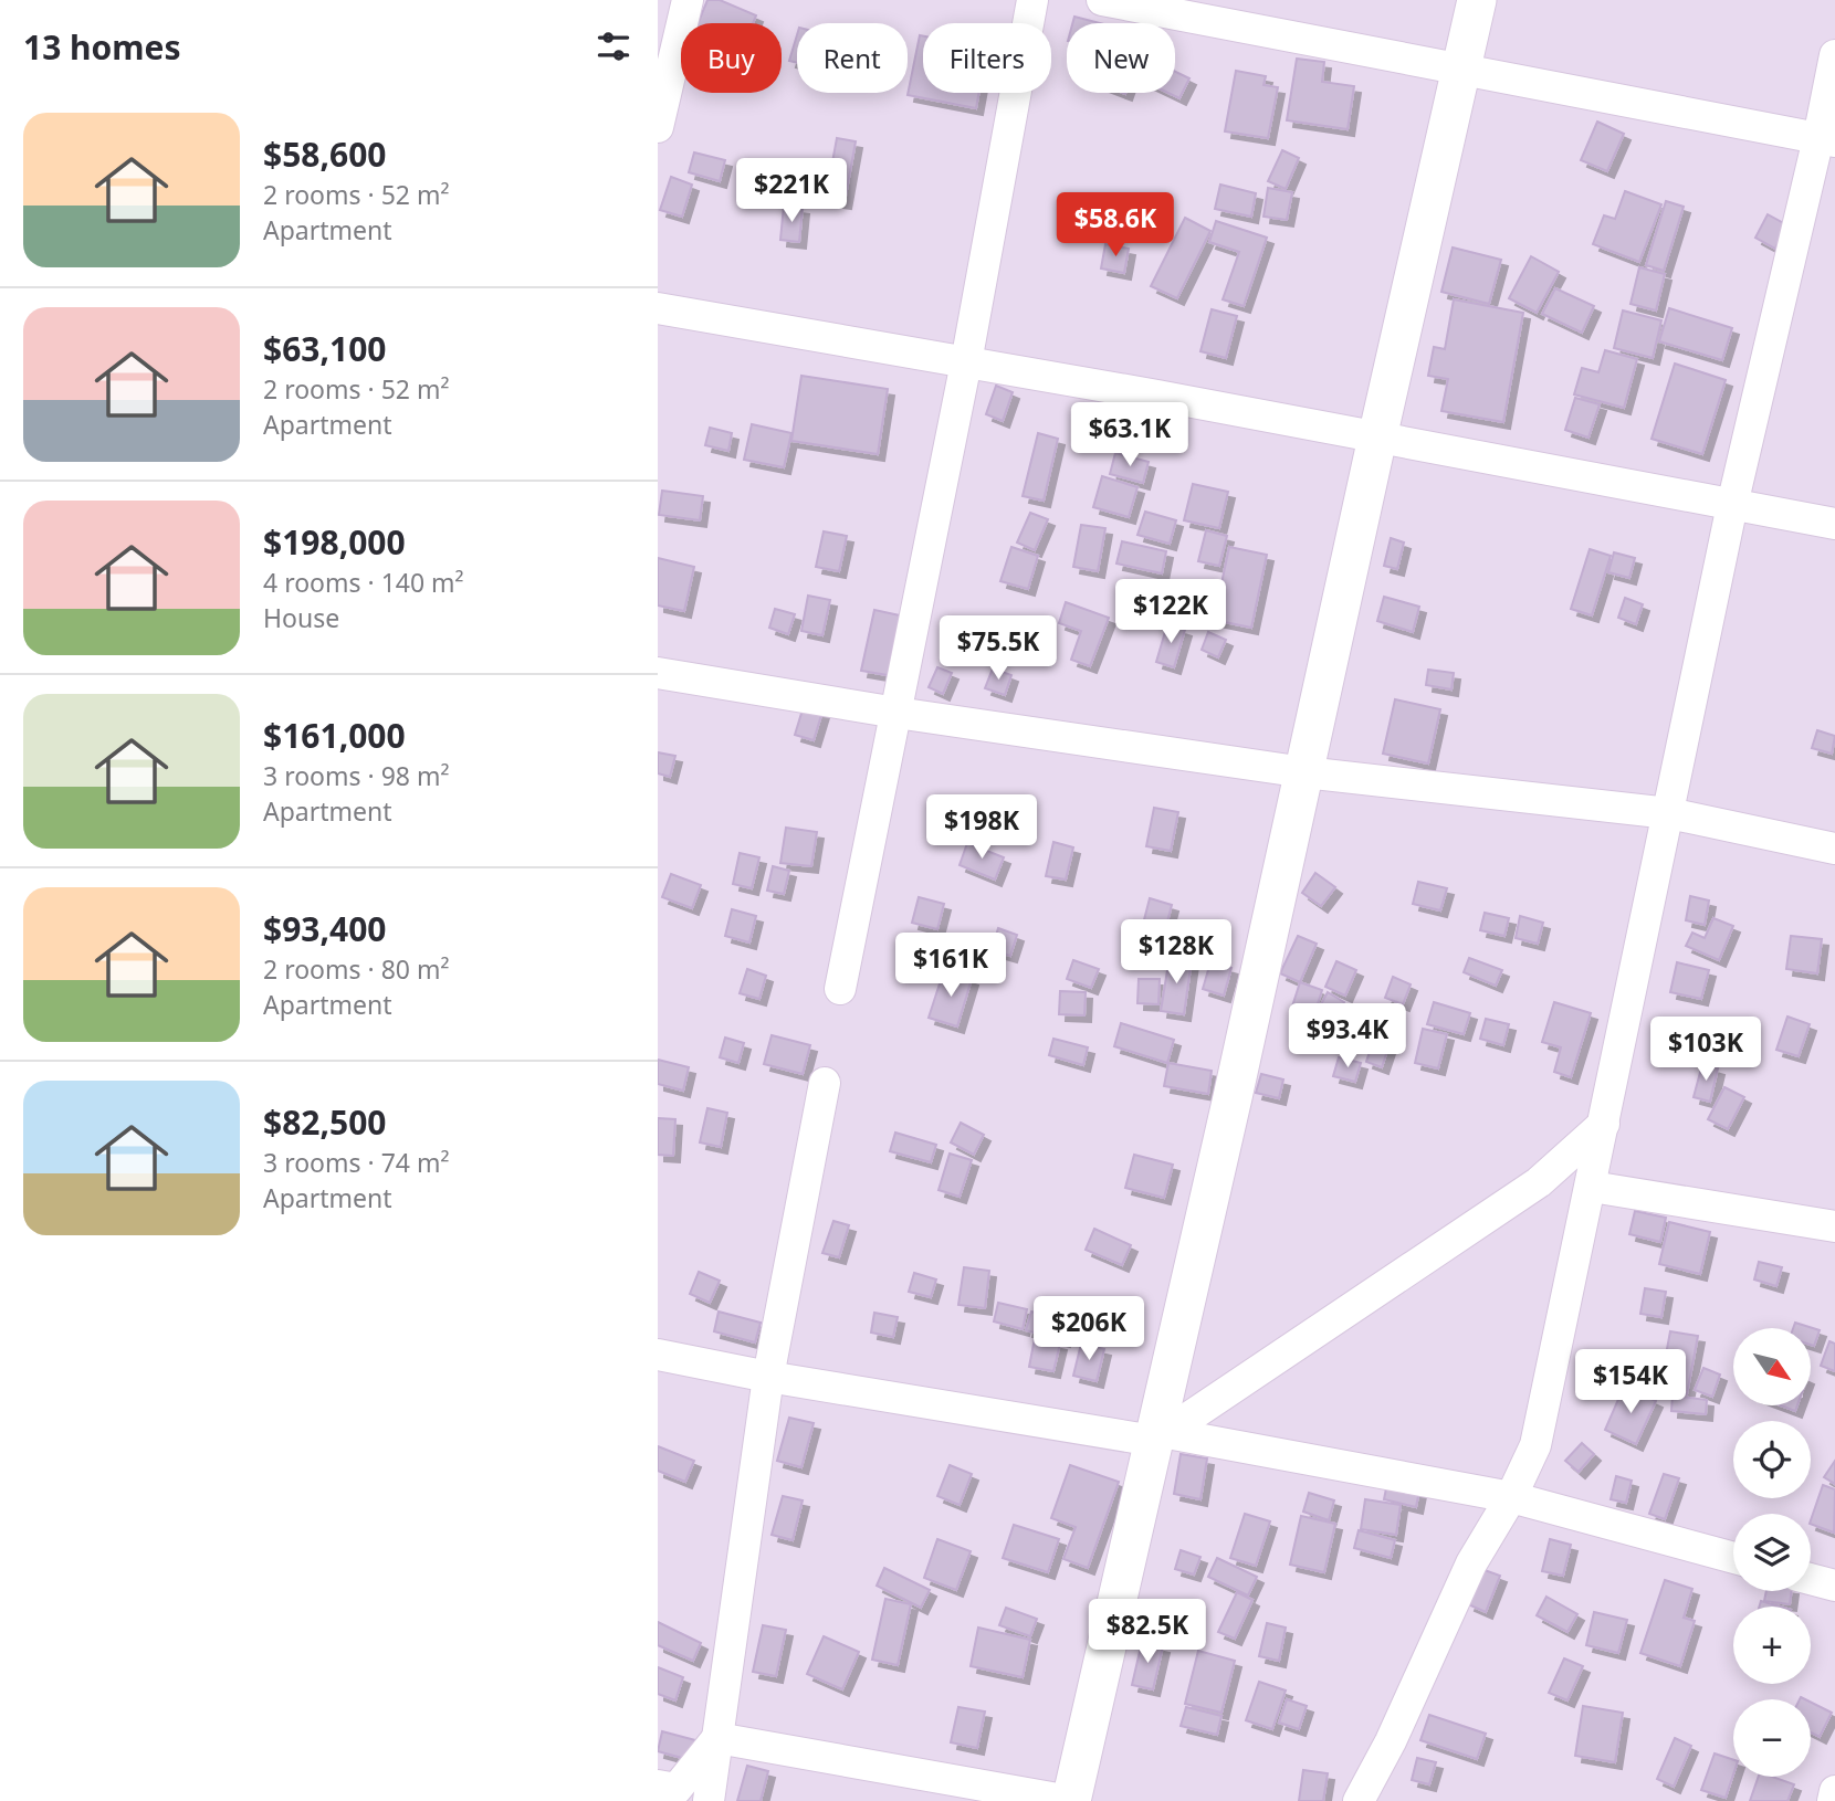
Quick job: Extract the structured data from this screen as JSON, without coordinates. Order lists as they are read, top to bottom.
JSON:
{
  "north": "bottom right",
  "page": {
    "heading": "13 homes",
    "chip": [
      "Buy",
      "Rent",
      "Filters",
      "New"
    ],
    "list": [
      {
        "name": "$58,600",
        "note": "2 rooms · 52 m² · Apartment"
      },
      {
        "name": "$63,100",
        "note": "2 rooms · 52 m² · Apartment"
      },
      {
        "name": "$198,000",
        "note": "4 rooms · 140 m² · House"
      },
      {
        "name": "$161,000",
        "note": "3 rooms · 98 m² · Apartment"
      },
      {
        "name": "$93,400",
        "note": "2 rooms · 80 m² · Apartment"
      },
      {
        "name": "$82,500",
        "note": "3 rooms · 74 m² · Apartment"
      }
    ],
    "price": [
      "$221K",
      "$58.6K",
      "$63.1K",
      "$122K",
      "$75.5K",
      "$198K",
      "$128K",
      "$161K",
      "$93.4K",
      "$103K",
      "$206K",
      "$154K",
      "$82.5K"
    ],
    "map_buttons": ["+", "−"]
  }
}
